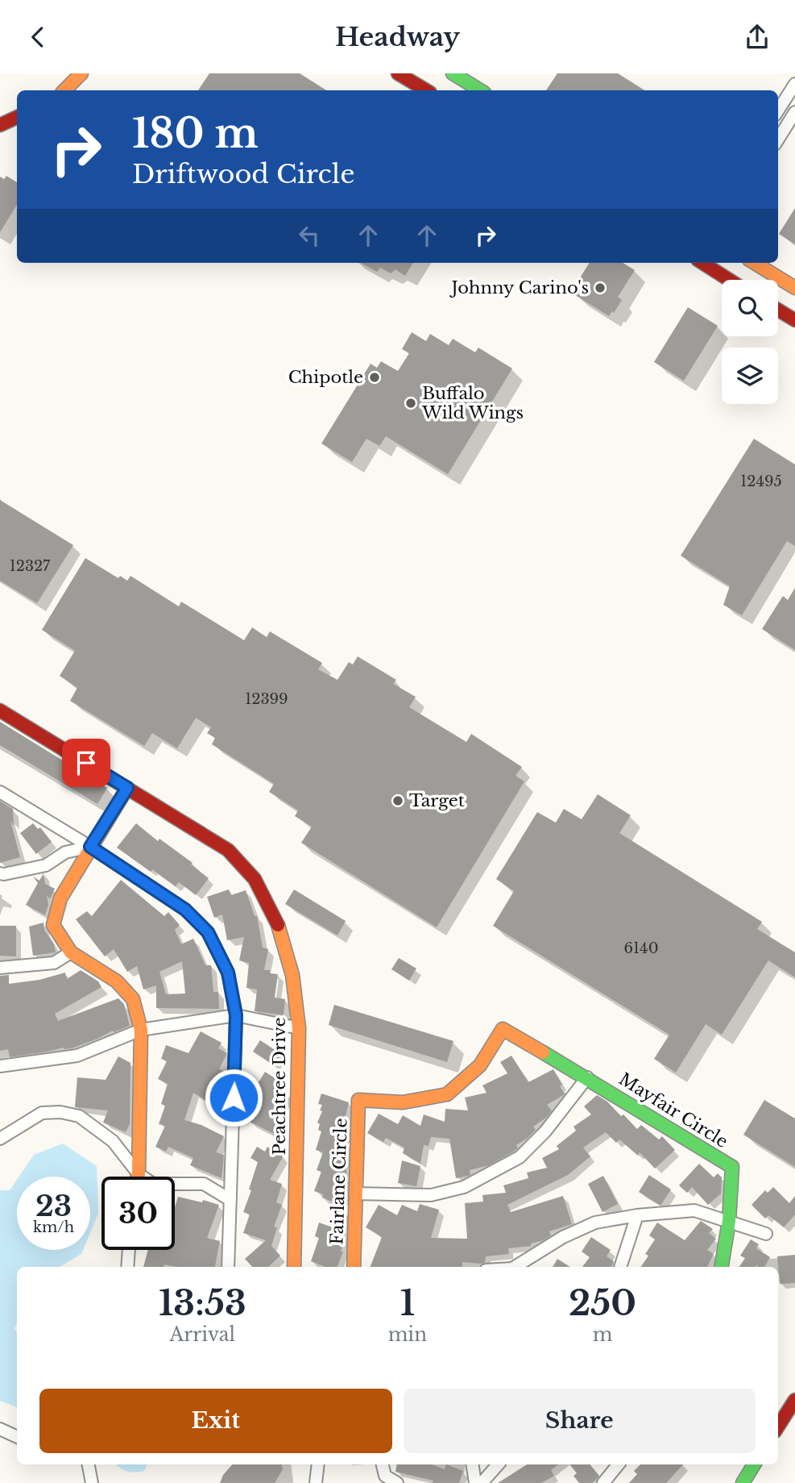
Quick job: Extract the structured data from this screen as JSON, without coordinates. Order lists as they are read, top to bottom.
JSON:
{
  "streets": {
    "main road": ["Peachtree Drive", "Mayfair Circle", "Fairlane Circle"]
  },
  "crossings": [
    ["Mayfair Circle", "Fairlane Circle"]
  ],
  "places": [
    "Johnny Carino's",
    "Chipotle",
    "Buffalo Wild Wings",
    "Target"
  ],
  "house_numbers": [
    "12495",
    "12327",
    "12399",
    "6140"
  ],
  "page": {
    "header": "Headway",
    "turn": ["180 m", "Driftwood Circle"],
    "speed": "23 km/h",
    "limit": "30",
    "eta": [
      "13:53",
      "Arrival",
      "1",
      "min",
      "250",
      "m"
    ],
    "buttons": ["Exit", "Share"]
  }
}
